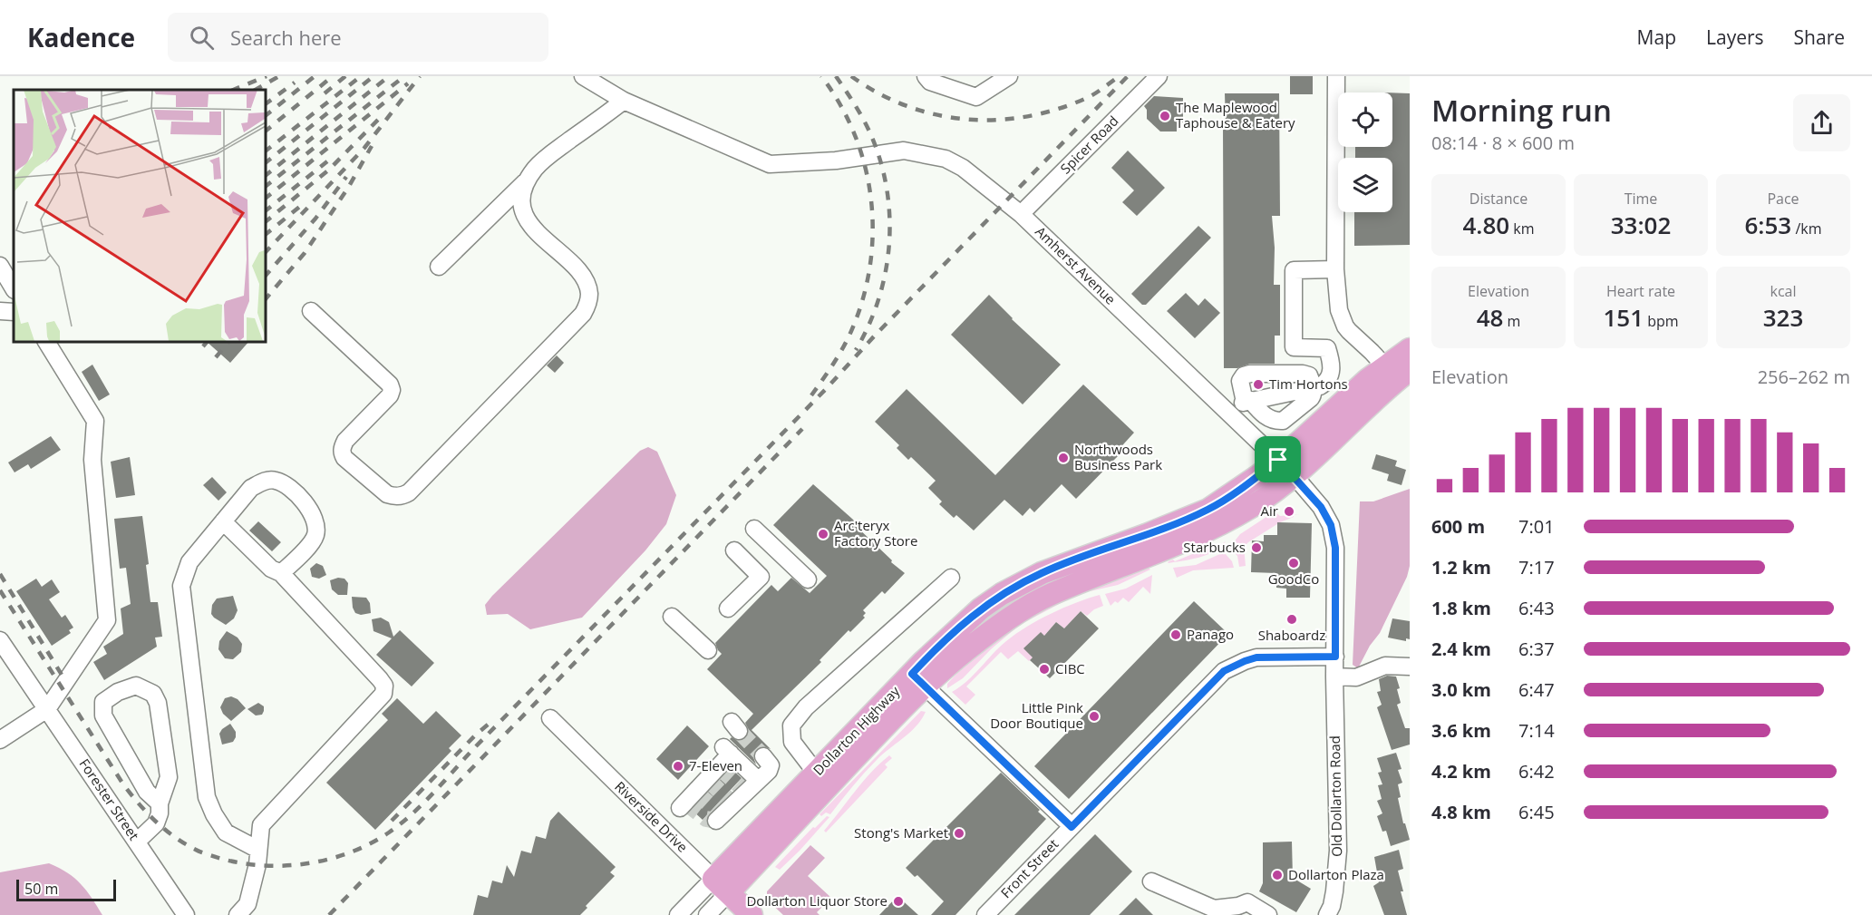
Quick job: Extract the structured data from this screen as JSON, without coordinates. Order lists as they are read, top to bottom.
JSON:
{
  "streets": {
    "main road": ["Dollarton Highway", "Riverside Drive"],
    "street": [
      "Spicer Road",
      "Amherst Avenue",
      "Old Dollarton Road",
      "Forester Street",
      "Front Street"
    ]
  },
  "crossings": [
    ["Spicer Road", "Amherst Avenue"],
    ["Amherst Avenue", "Dollarton Highway"],
    ["Amherst Avenue", "Old Dollarton Road"],
    ["Dollarton Highway", "Old Dollarton Road"],
    ["Dollarton Highway", "Riverside Drive"],
    ["Old Dollarton Road", "Front Street"]
  ],
  "places": [
    "The Maplewood Taphouse & Eatery",
    "Tim Hortons",
    "Northwoods Business Park",
    "Air",
    "Arc'teryx Factory Store",
    "Starbucks",
    "GoodCo",
    "Shaboardz",
    "Panago",
    "CIBC",
    "Little Pink Door Boutique",
    "7-Eleven",
    "Stong's Market",
    "Dollarton Plaza",
    "Dollarton Liquor Store"
  ],
  "scale_bar": "50 m",
  "page": {
    "header": "Kadence",
    "search": "Search here",
    "nav": ["Map", "Layers", "Share"],
    "heading": ["Morning run", "08:14 · 8 × 600 m"],
    "stats": [
      ["Distance", "4.80 km"],
      ["Time", "33:02"],
      ["Pace", "6:53 /km"],
      ["Elevation", "48 m"],
      ["Heart rate", "151 bpm"],
      ["kcal", "323"]
    ],
    "chart": ["Elevation", "256–262 m"],
    "list": [
      {
        "name": "600 m",
        "note": "7:01"
      },
      {
        "name": "1.2 km",
        "note": "7:17"
      },
      {
        "name": "1.8 km",
        "note": "6:43"
      },
      {
        "name": "2.4 km",
        "note": "6:37"
      },
      {
        "name": "3.0 km",
        "note": "6:47"
      },
      {
        "name": "3.6 km",
        "note": "7:14"
      },
      {
        "name": "4.2 km",
        "note": "6:42"
      },
      {
        "name": "4.8 km",
        "note": "6:45"
      }
    ],
    "scale": "50 m"
  }
}
